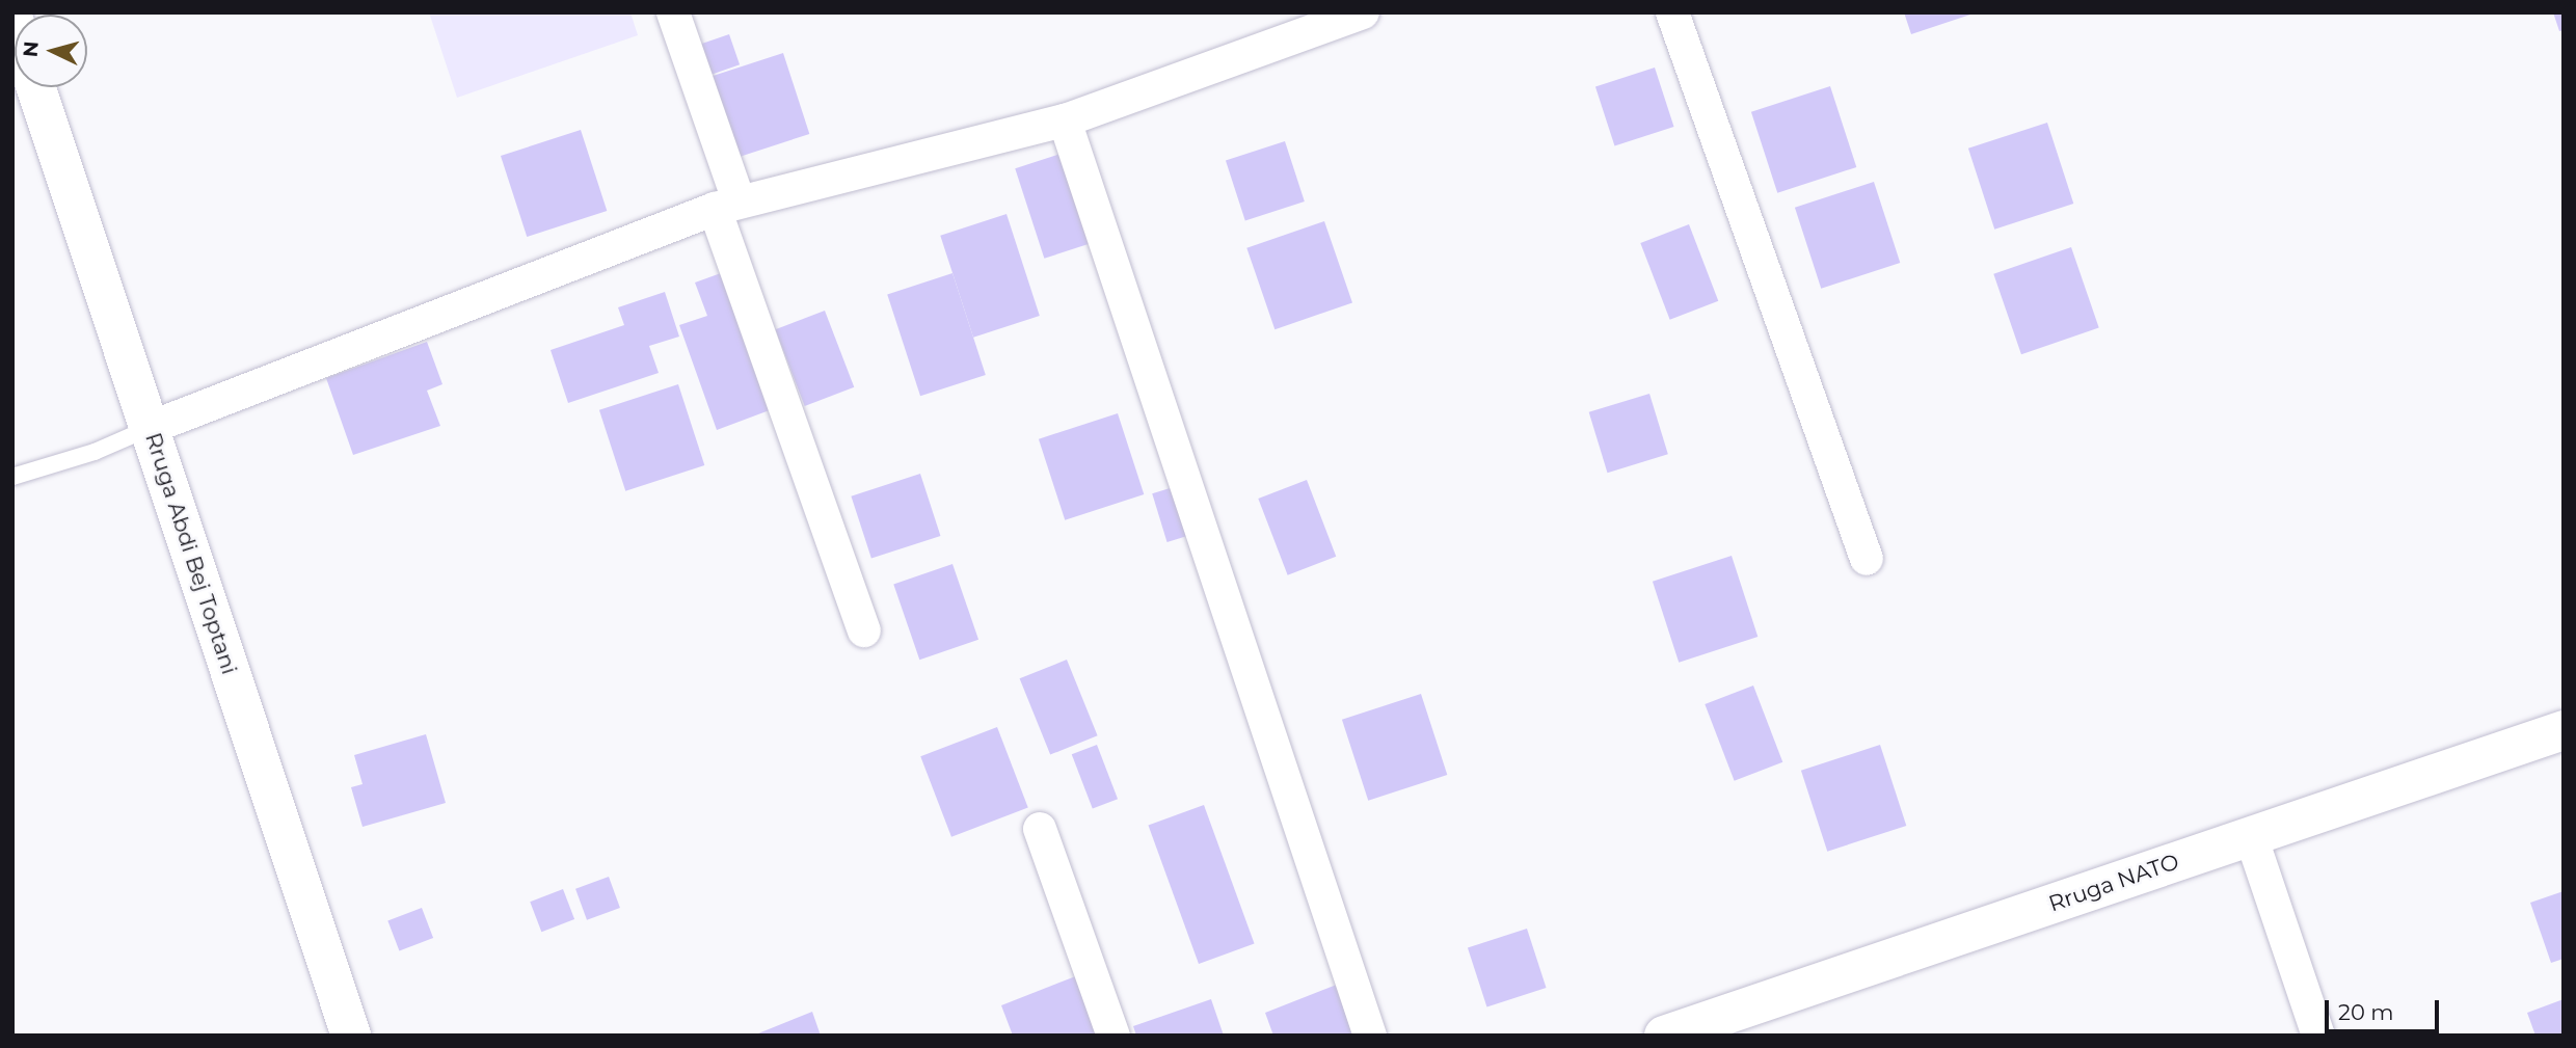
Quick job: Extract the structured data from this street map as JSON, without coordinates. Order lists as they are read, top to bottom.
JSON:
{
  "streets": {
    "main road": ["Rruga Abdi Bej Toptani", "Rruga NATO"]
  },
  "scale_bar": "20 m",
  "north": "left"
}
